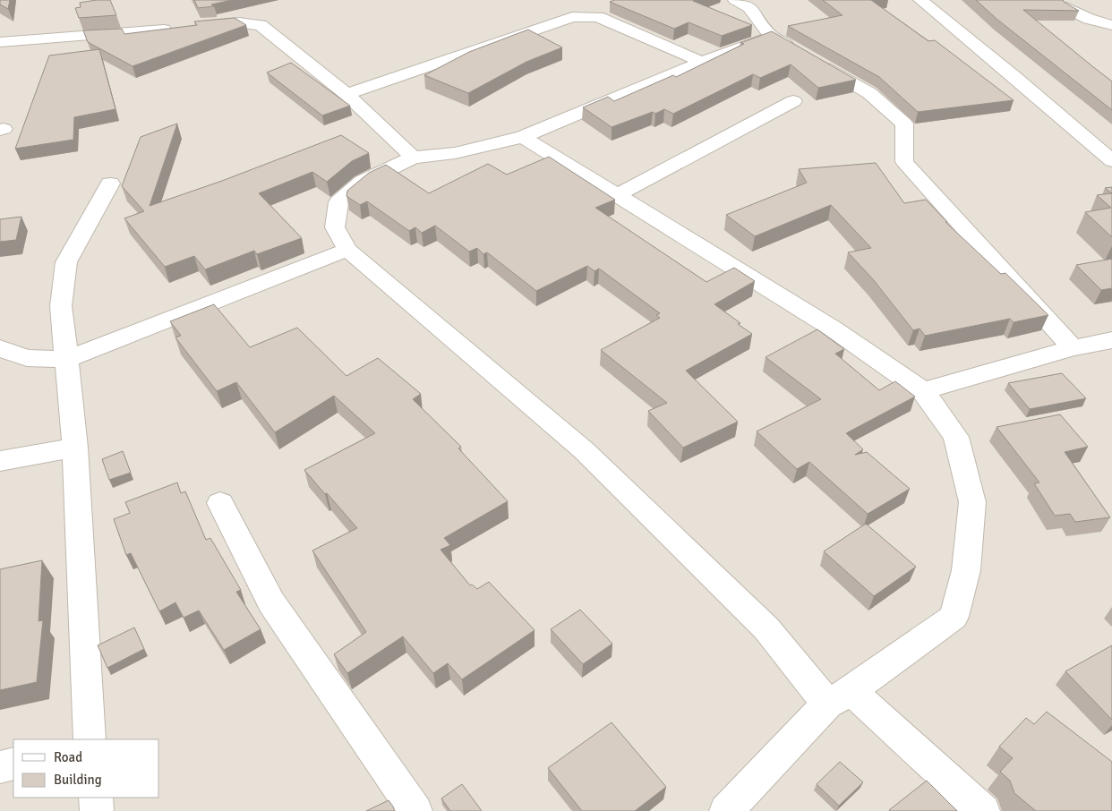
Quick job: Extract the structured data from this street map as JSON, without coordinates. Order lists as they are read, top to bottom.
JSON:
{
  "legend": ["Road", "Building"]
}
